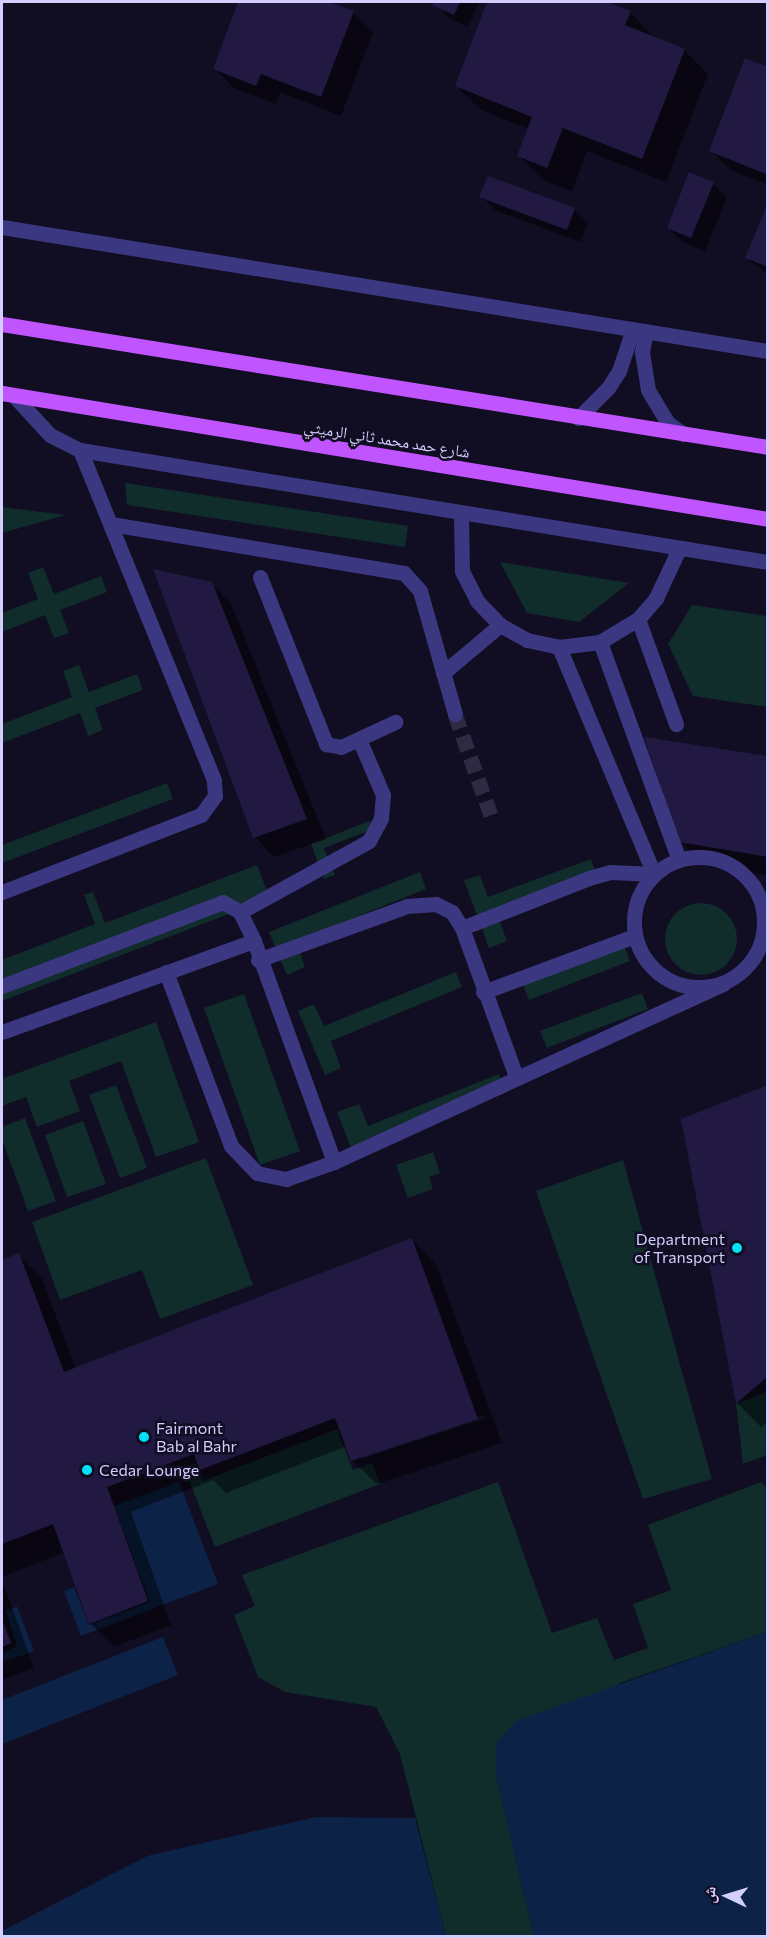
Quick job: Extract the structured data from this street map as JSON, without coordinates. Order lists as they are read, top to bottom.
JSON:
{
  "streets": {
    "main road": ["شارع حمد محمد ثاني الرميثي"]
  },
  "places": ["Department of Transport", "Fairmont Bab al Bahr", "Cedar Lounge"],
  "north": "left"
}
